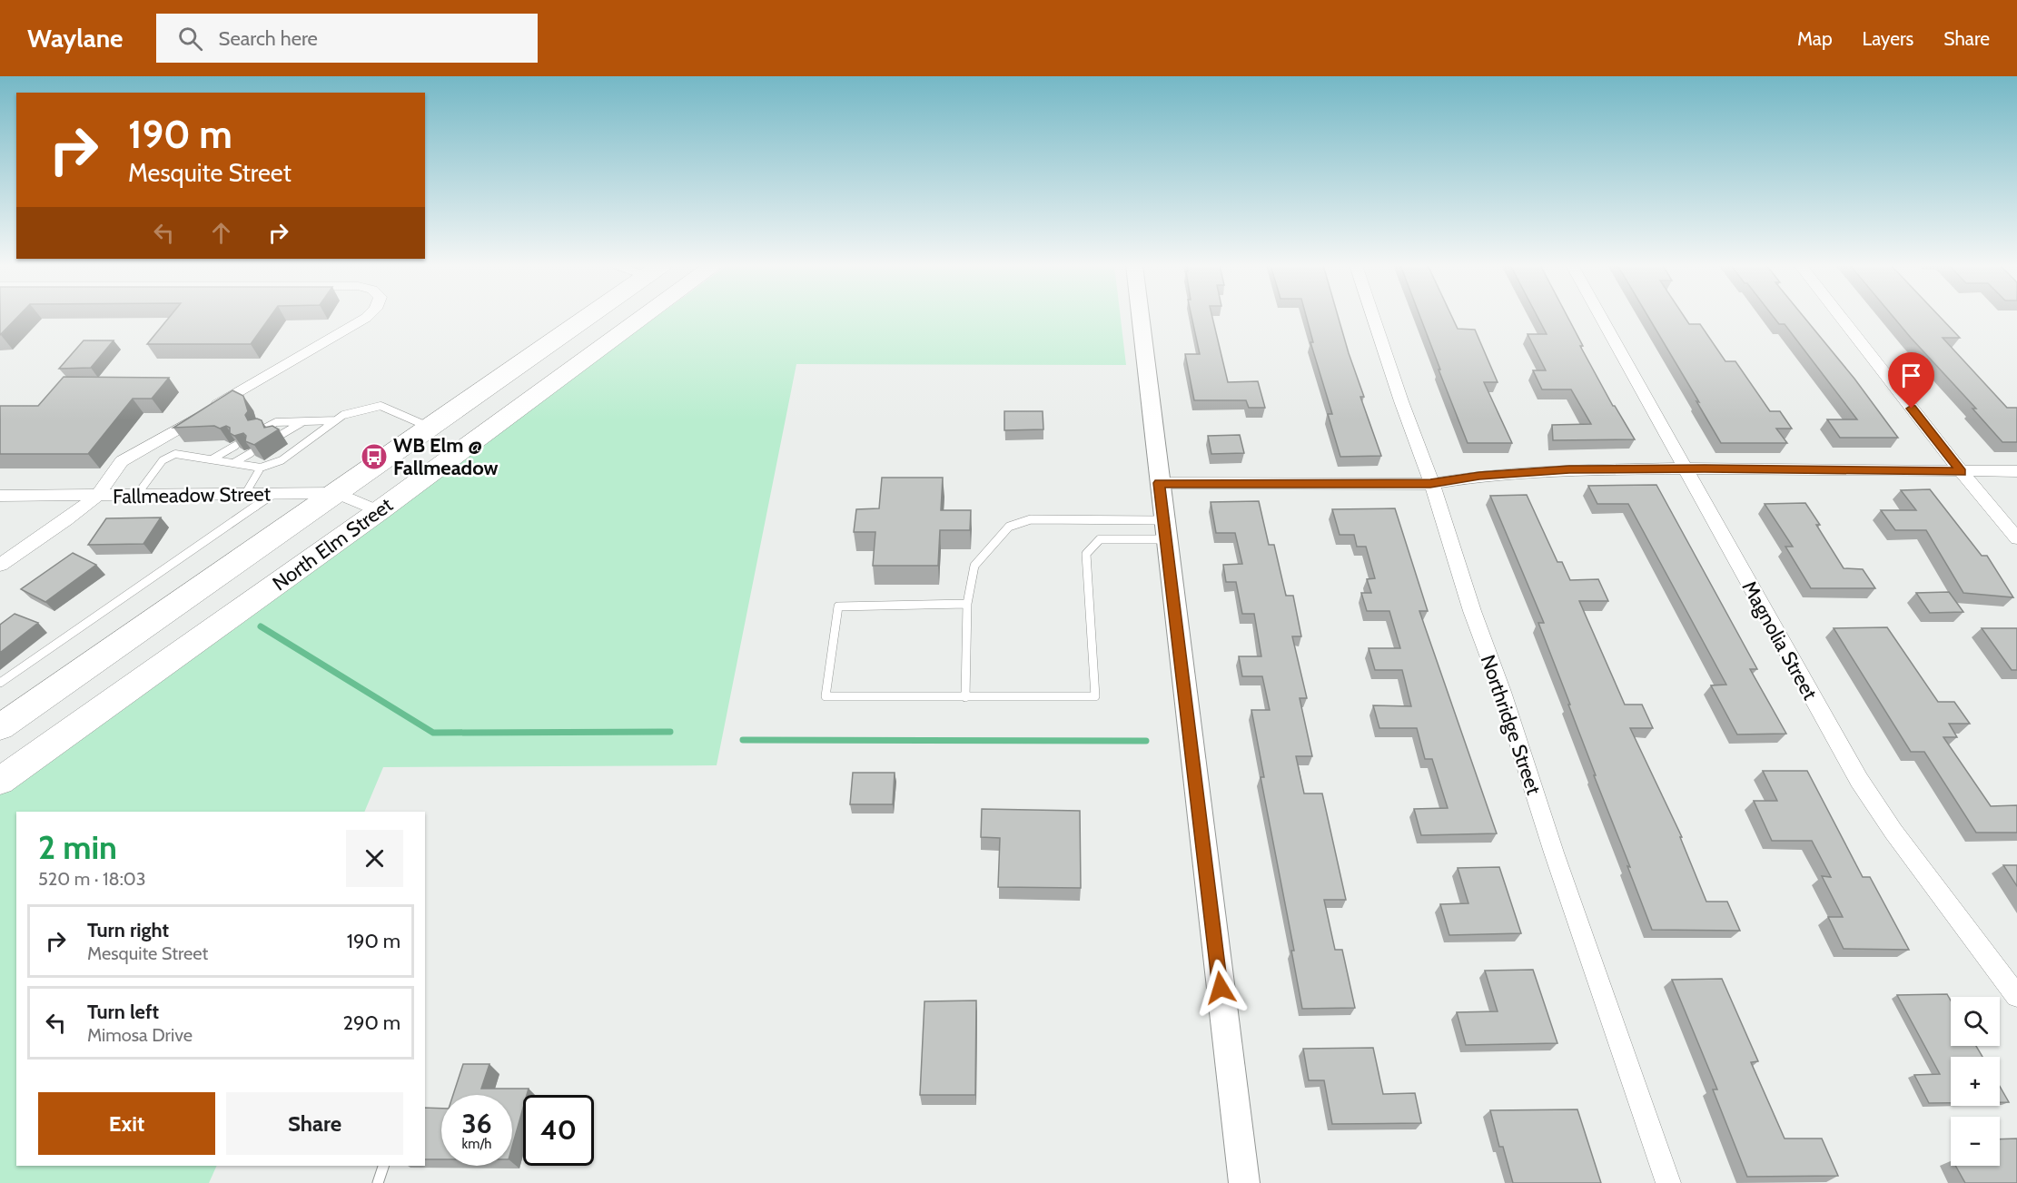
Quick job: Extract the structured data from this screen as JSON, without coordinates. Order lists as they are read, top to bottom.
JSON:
{
  "streets": {
    "main road": ["North Elm Street"],
    "street": ["Fallmeadow Street", "Magnolia Street", "Northridge Street"]
  },
  "crossings": [
    ["Fallmeadow Street", "North Elm Street"]
  ],
  "places": {
    "bus stop": ["WB Elm @ Fallmeadow"]
  },
  "page": {
    "header": "Waylane",
    "search": "Search here",
    "nav": ["Map", "Layers", "Share"],
    "turn": ["190 m", "Mesquite Street"],
    "heading": ["2 min", "520 m · 18:03"],
    "list": [
      {
        "name": "Turn right",
        "note": "Mesquite Street",
        "value": "190 m"
      },
      {
        "name": "Turn left",
        "note": "Mimosa Drive",
        "value": "290 m"
      }
    ],
    "map_buttons": ["+", "−"],
    "buttons": ["Exit", "Share"],
    "speed": "36 km/h",
    "limit": "40"
  }
}
